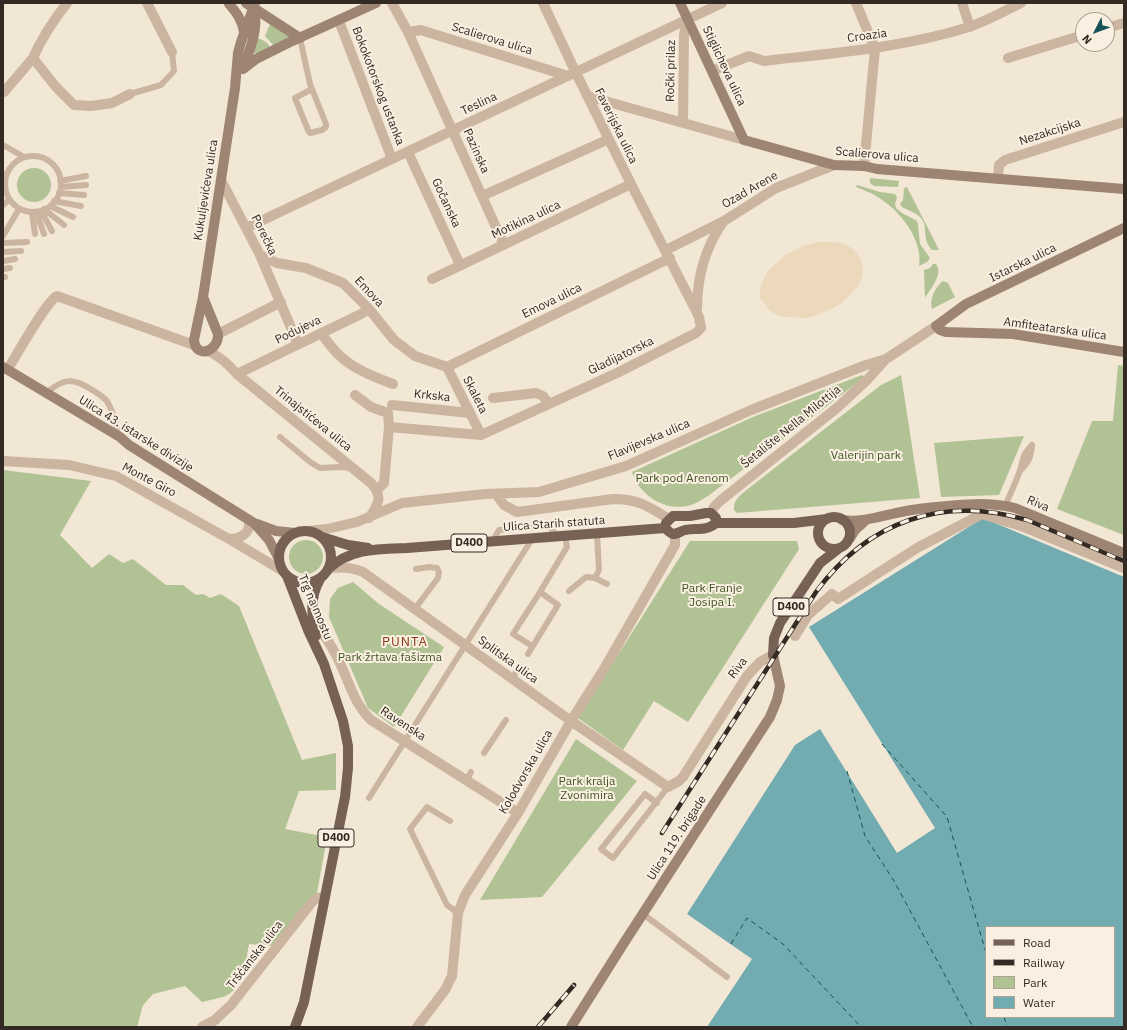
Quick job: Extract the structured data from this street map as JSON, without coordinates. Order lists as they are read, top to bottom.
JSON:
{
  "streets": {
    "main road": [
      "Scalierova ulica",
      "Stiglicheva ulica",
      "Kukuljevićeva ulica",
      "Istarska ulica",
      "Amfiteatarska ulica",
      "Ulica 43. istarske divizije",
      "Riva",
      "Ulica Starih statuta",
      "D400",
      "Trg na mostu",
      "Ulica 119. brigade"
    ],
    "street": [
      "Croazia",
      "Ročki prilaz",
      "Bokokotorskog ustanka",
      "Teslina",
      "Faverijska ulica",
      "Nezakcijska",
      "Pazinska",
      "Ozad Arene",
      "Gočanska",
      "Motikina ulica",
      "Porečka",
      "Emova",
      "Emova ulica",
      "Podujeva",
      "Gladijatorska",
      "Skaleta",
      "Krkska",
      "Trinajstićeva ulica",
      "Šetalište Nella Milottija",
      "Flavijevska ulica",
      "Monte Giro",
      "Splitska ulica",
      "Ravenska",
      "Kolodvorska ulica",
      "Tršćanska ulica"
    ]
  },
  "crossings": [
    ["Croazia", "Stiglicheva ulica"],
    ["Scalierova ulica", "Stiglicheva ulica"],
    ["Scalierova ulica", "Ročki prilaz"],
    ["Scalierova ulica", "Teslina"],
    ["Scalierova ulica", "Faverijska ulica"],
    ["Scalierova ulica", "Nezakcijska"],
    ["Scalierova ulica", "Pazinska"],
    ["Scalierova ulica", "Ozad Arene"],
    ["Stiglicheva ulica", "Ročki prilaz"],
    ["Stiglicheva ulica", "Teslina"],
    ["Ročki prilaz", "Teslina"],
    ["Bokokotorskog ustanka", "Teslina"],
    ["Teslina", "Faverijska ulica"],
    ["Teslina", "Pazinska"],
    ["Teslina", "Gočanska"],
    ["Teslina", "Porečka"],
    ["Faverijska ulica", "Ozad Arene"],
    ["Faverijska ulica", "Motikina ulica"],
    ["Faverijska ulica", "Emova ulica"],
    ["Pazinska", "Motikina ulica"],
    ["Kukuljevićeva ulica", "Porečka"],
    ["Ozad Arene", "Emova ulica"],
    ["Ozad Arene", "Gladijatorska"],
    ["Gočanska", "Motikina ulica"],
    ["Porečka", "Emova"],
    ["Porečka", "Podujeva"],
    ["Istarska ulica", "Amfiteatarska ulica"],
    ["Istarska ulica", "Flavijevska ulica"],
    ["Emova", "Emova ulica"],
    ["Emova", "Podujeva"],
    ["Emova", "Skaleta"],
    ["Emova ulica", "Skaleta"],
    ["Amfiteatarska ulica", "Flavijevska ulica"],
    ["Podujeva", "Trinajstićeva ulica"],
    ["Gladijatorska", "Skaleta"],
    ["Skaleta", "Krkska"],
    ["Šetalište Nella Milottija", "Flavijevska ulica"],
    ["Šetalište Nella Milottija", "Ulica Starih statuta"],
    ["Ulica 43. istarske divizije", "Flavijevska ulica"],
    ["Ulica 43. istarske divizije", "D400"],
    ["Ulica 43. istarske divizije", "Trg na mostu"],
    ["Ulica 43. istarske divizije", "Splitska ulica"],
    ["Flavijevska ulica", "D400"],
    ["Flavijevska ulica", "Trg na mostu"],
    ["Flavijevska ulica", "Splitska ulica"],
    ["Monte Giro", "Trg na mostu"],
    ["Riva", "D400"],
    ["Riva", "Splitska ulica"],
    ["Riva", "Ulica 119. brigade"],
    ["Ulica Starih statuta", "D400"],
    ["Ulica Starih statuta", "Trg na mostu"],
    ["D400", "Trg na mostu"],
    ["D400", "Splitska ulica"],
    ["D400", "Ulica 119. brigade"],
    ["D400", "Tršćanska ulica"],
    ["Trg na mostu", "Splitska ulica"],
    ["Trg na mostu", "Ravenska"],
    ["Splitska ulica", "Kolodvorska ulica"],
    ["Ravenska", "Kolodvorska ulica"]
  ],
  "districts": ["PUNTA"],
  "parks": [
    "Valerijin park",
    "Park pod Arenom",
    "Park Franje Josipa I.",
    "Park žrtava fašizma",
    "Park kralja Zvonimira"
  ],
  "legend": [
    "Road",
    "Railway",
    "Park",
    "Water"
  ],
  "north": "bottom left"
}
